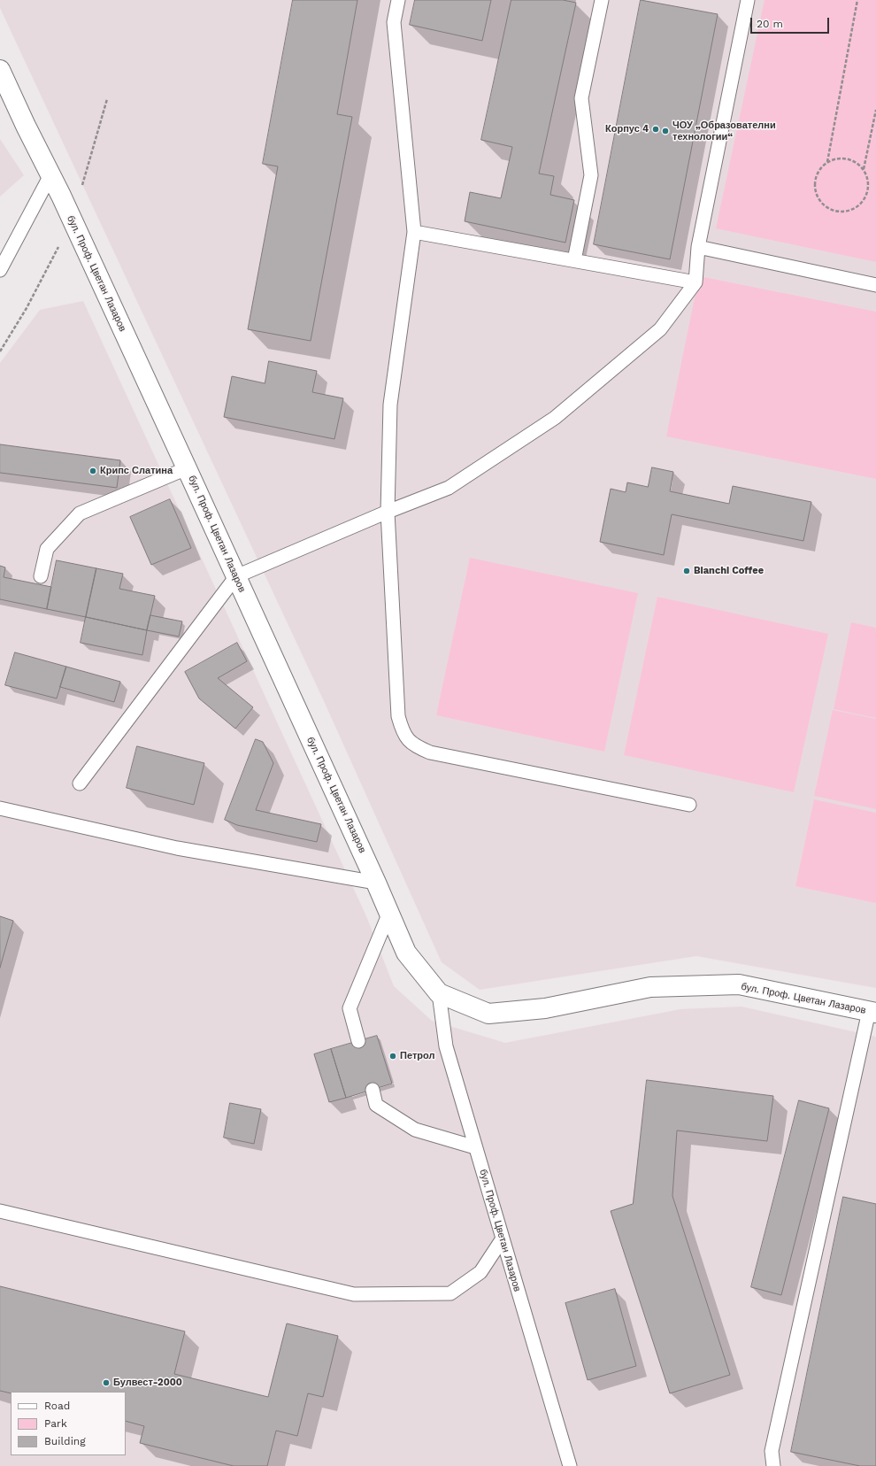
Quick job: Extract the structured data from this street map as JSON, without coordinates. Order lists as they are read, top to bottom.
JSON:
{
  "streets": {
    "street": ["бул. Проф. Цветан Лазаров"]
  },
  "places": [
    "Корпус 4",
    "ЧОУ „Образователни технологии“",
    "Крипс Слатина",
    "Bianchi Coffee",
    "Петрол",
    "Булвест-2000"
  ],
  "legend": ["Road", "Park", "Building"],
  "scale_bar": "20 m"
}
